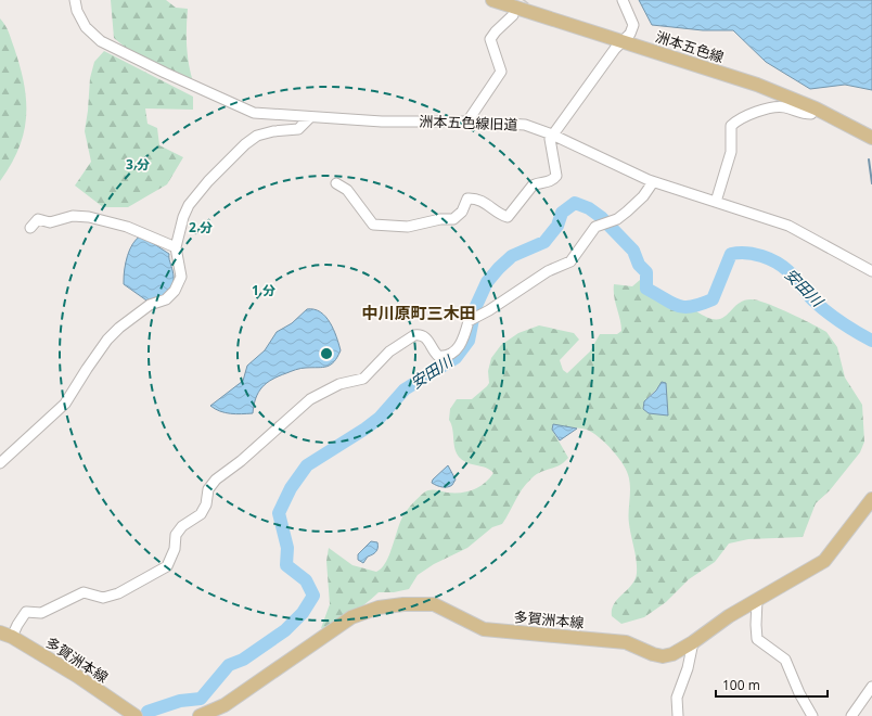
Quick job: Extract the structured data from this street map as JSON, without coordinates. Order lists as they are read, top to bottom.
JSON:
{
  "streets": {
    "main road": ["洲本五色線", "多賀洲本線"],
    "street": ["洲本五色線旧道"]
  },
  "districts": ["中川原町三木田"],
  "water": ["安田川"],
  "scale_bar": "100 m",
  "rings": ["3 分", "2 分", "1 分"]
}
